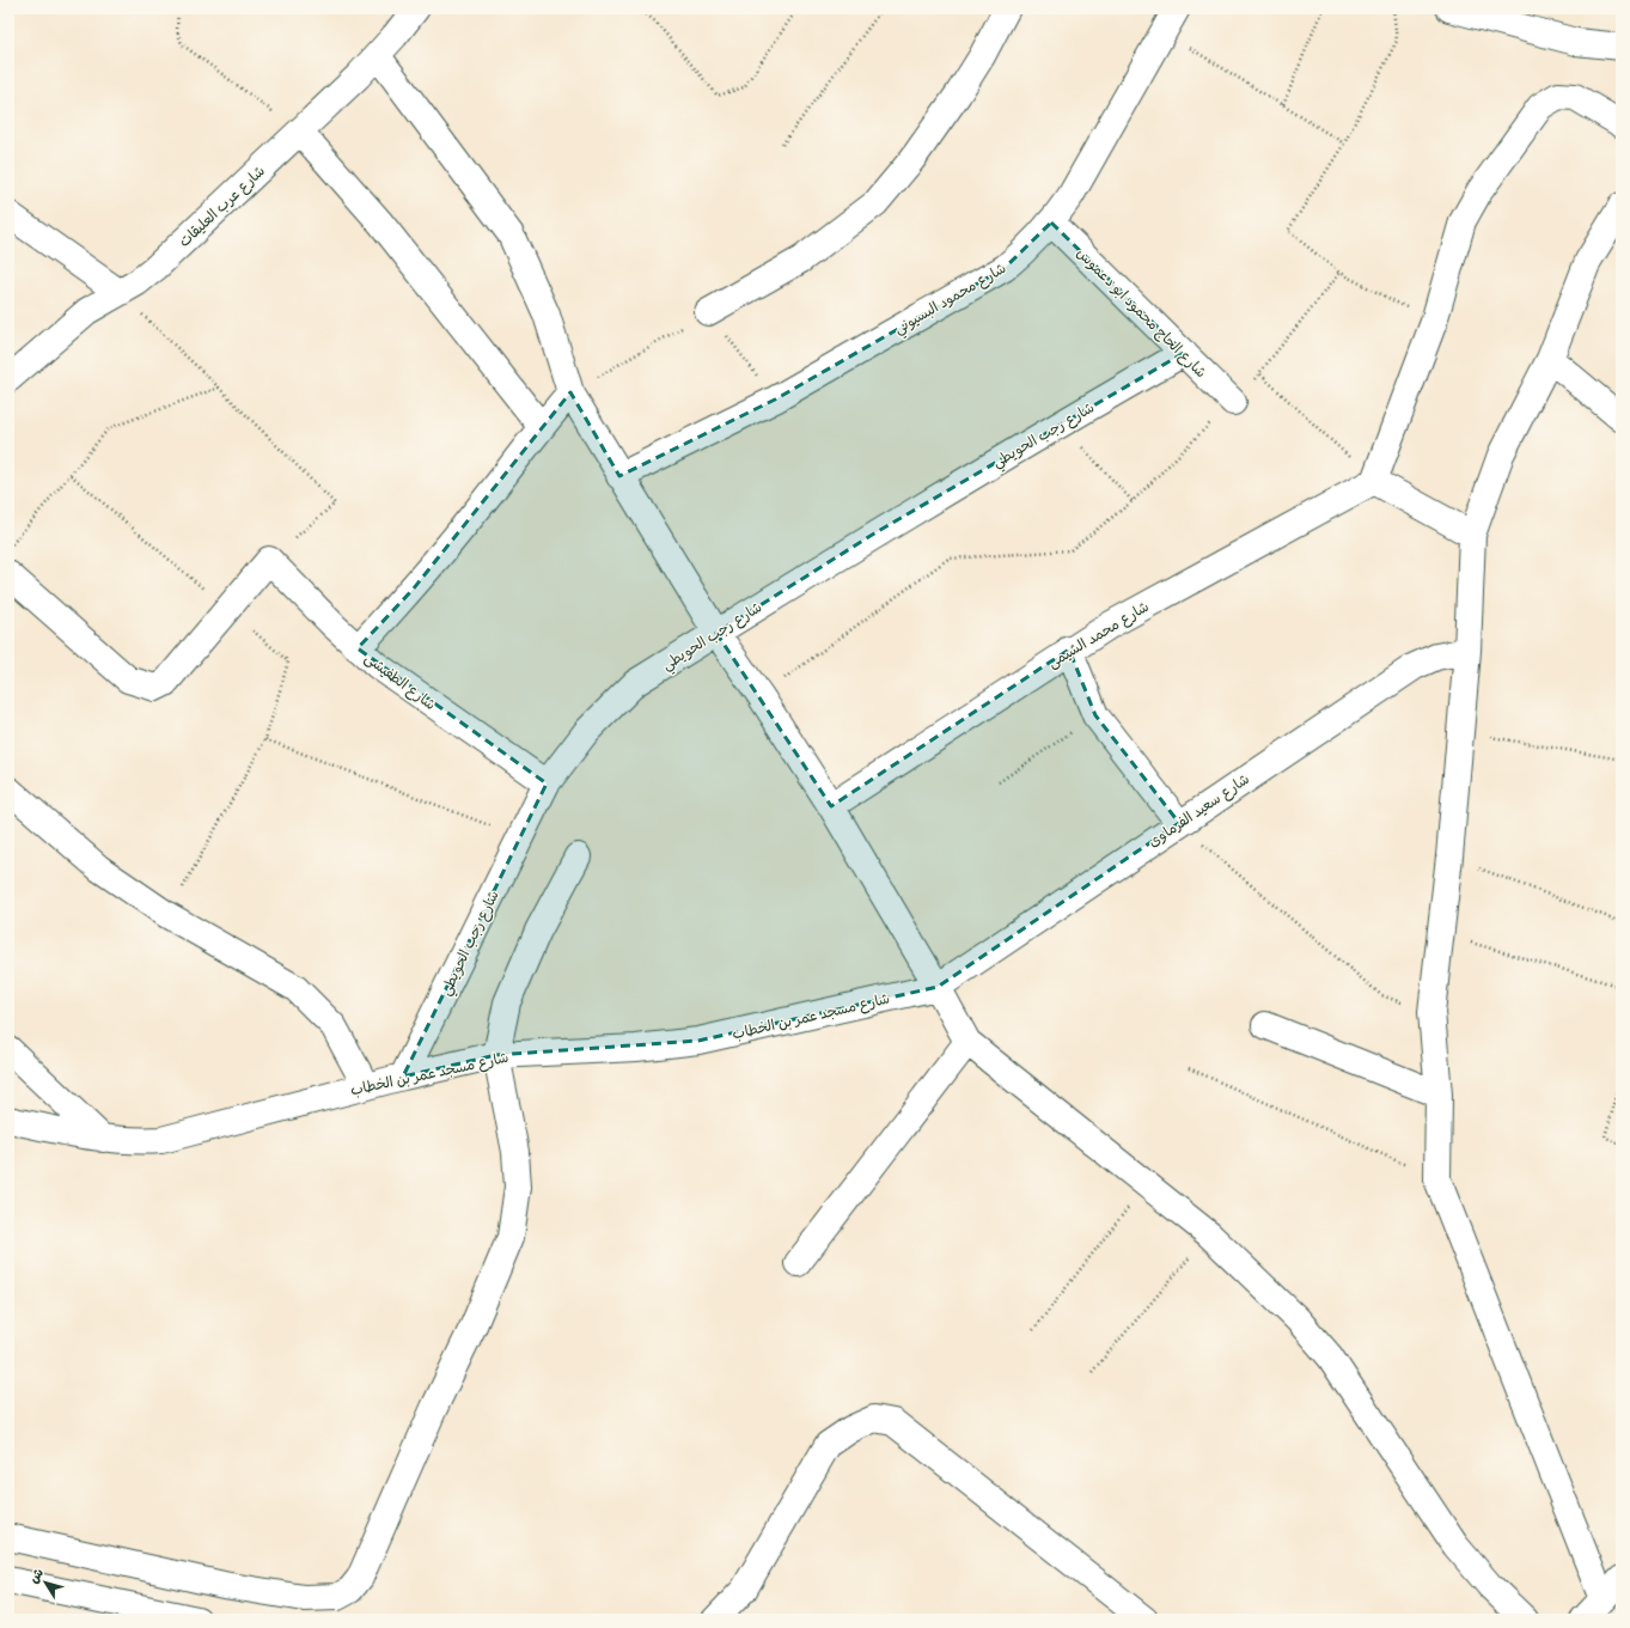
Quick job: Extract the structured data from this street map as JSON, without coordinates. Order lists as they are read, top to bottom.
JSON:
{
  "streets": {
    "street": [
      "شارع عرب العليقات",
      "شارع محمود البسيوني",
      "شارع الحاج محمود ابو دعموس",
      "شارع رجب الحويطي",
      "شارع محمد الشيمى",
      "شارع الطفيشى",
      "شارع سعيد الفرماوى",
      "شارع مسجد عمر بن الخطاب"
    ]
  },
  "crossings": [
    ["شارع محمود البسيوني", "شارع الحاج محمود ابو دعموس"],
    ["شارع الحاج محمود ابو دعموس", "شارع رجب الحويطي"],
    ["شارع رجب الحويطي", "شارع الطفيشى"],
    ["شارع رجب الحويطي", "شارع مسجد عمر بن الخطاب"],
    ["شارع سعيد الفرماوى", "شارع مسجد عمر بن الخطاب"]
  ],
  "north": "top left"
}
